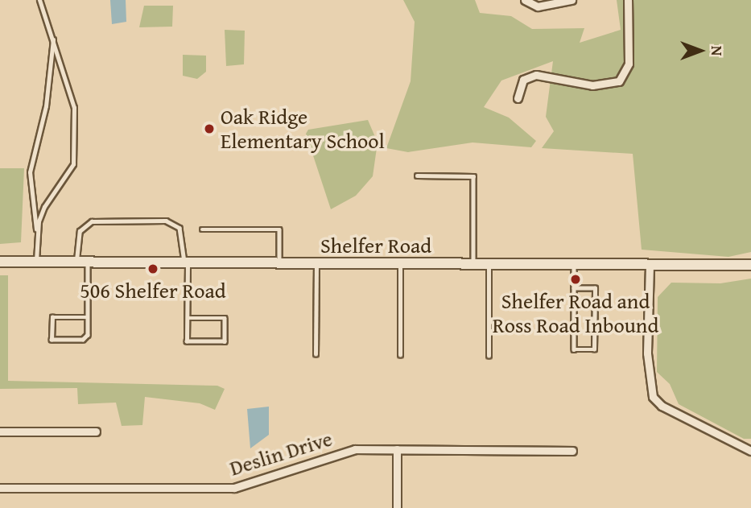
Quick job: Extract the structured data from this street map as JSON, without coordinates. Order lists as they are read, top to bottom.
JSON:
{
  "streets": {
    "street": ["Shelfer Road", "Deslin Drive"]
  },
  "places": ["Oak Ridge Elementary School", "506 Shelfer Road", "Shelfer Road and Ross Road Inbound"],
  "north": "right"
}
